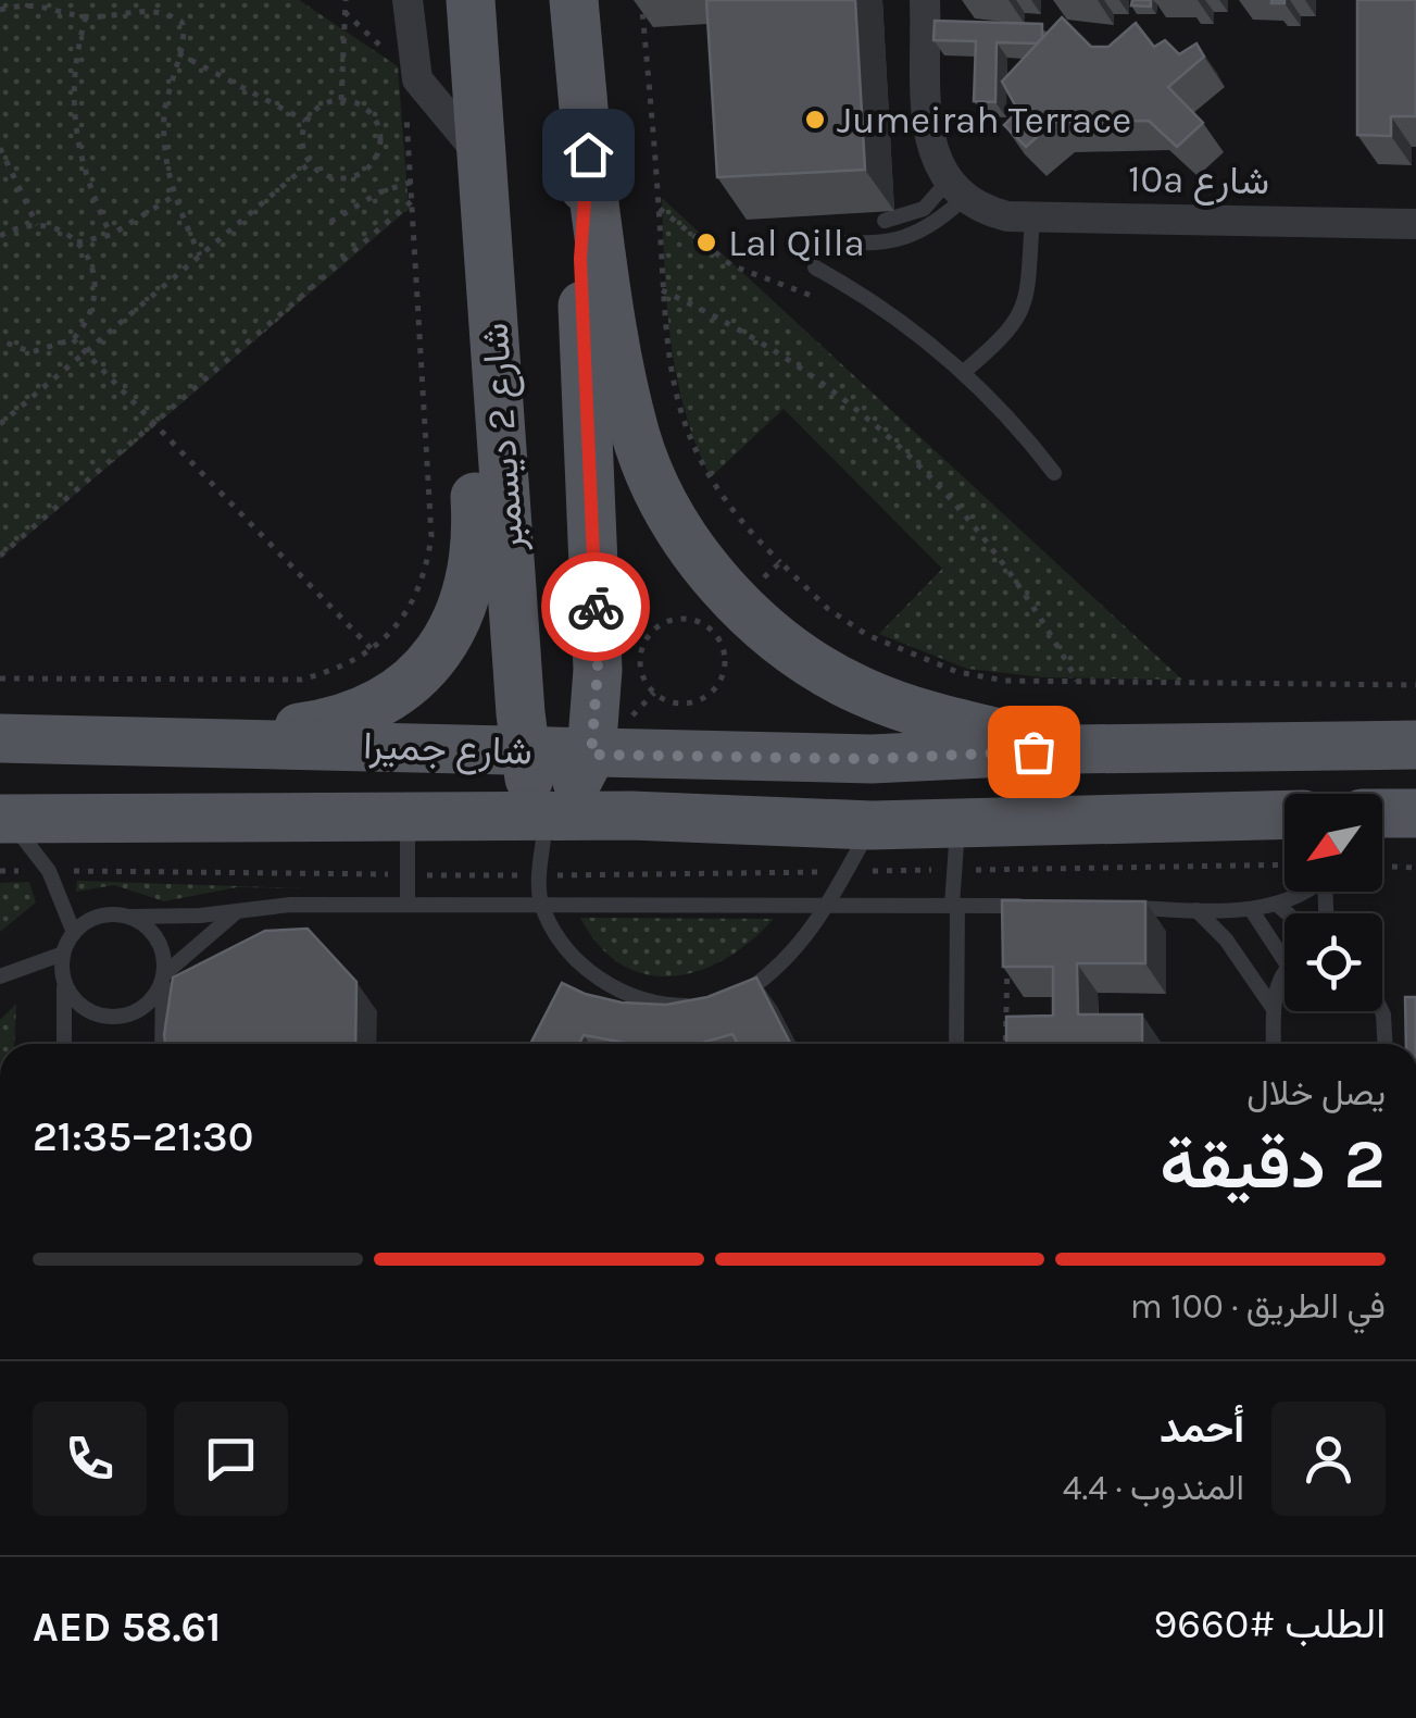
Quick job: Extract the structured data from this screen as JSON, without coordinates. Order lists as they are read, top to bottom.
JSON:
{
  "streets": {
    "main road": ["شارع 2 ديسمبر", "شارع جميرا"],
    "street": ["10a شارع"]
  },
  "crossings": [
    ["شارع 2 ديسمبر", "شارع جميرا"]
  ],
  "places": ["Jumeirah Terrace", "Lal Qilla"],
  "north": "bottom left",
  "page": {
    "heading": ["2 دقيقة", "يصل خلال", "21:30–21:35"],
    "panel": [
      "أحمد",
      "المندوب · 4.4",
      "الطلب #9660",
      "AED 58.61"
    ],
    "bar": "في الطريق · 100 m"
  }
}
